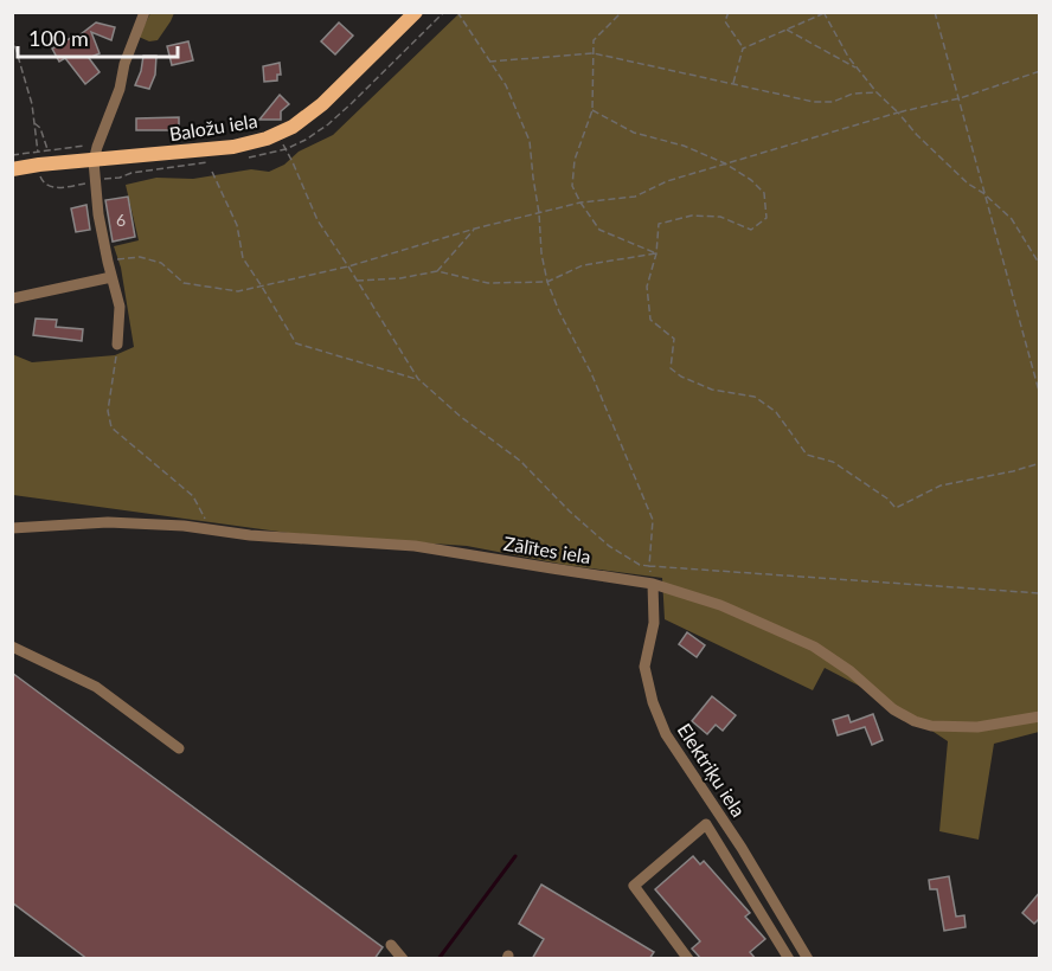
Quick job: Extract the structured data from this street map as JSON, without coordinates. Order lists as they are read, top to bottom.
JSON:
{
  "streets": {
    "main road": ["Baložu iela"],
    "street": ["Zālītes iela", "Elektriķu iela"]
  },
  "crossings": [
    ["Zālītes iela", "Elektriķu iela"]
  ],
  "house_numbers": ["6"],
  "scale_bar": "100 m"
}
